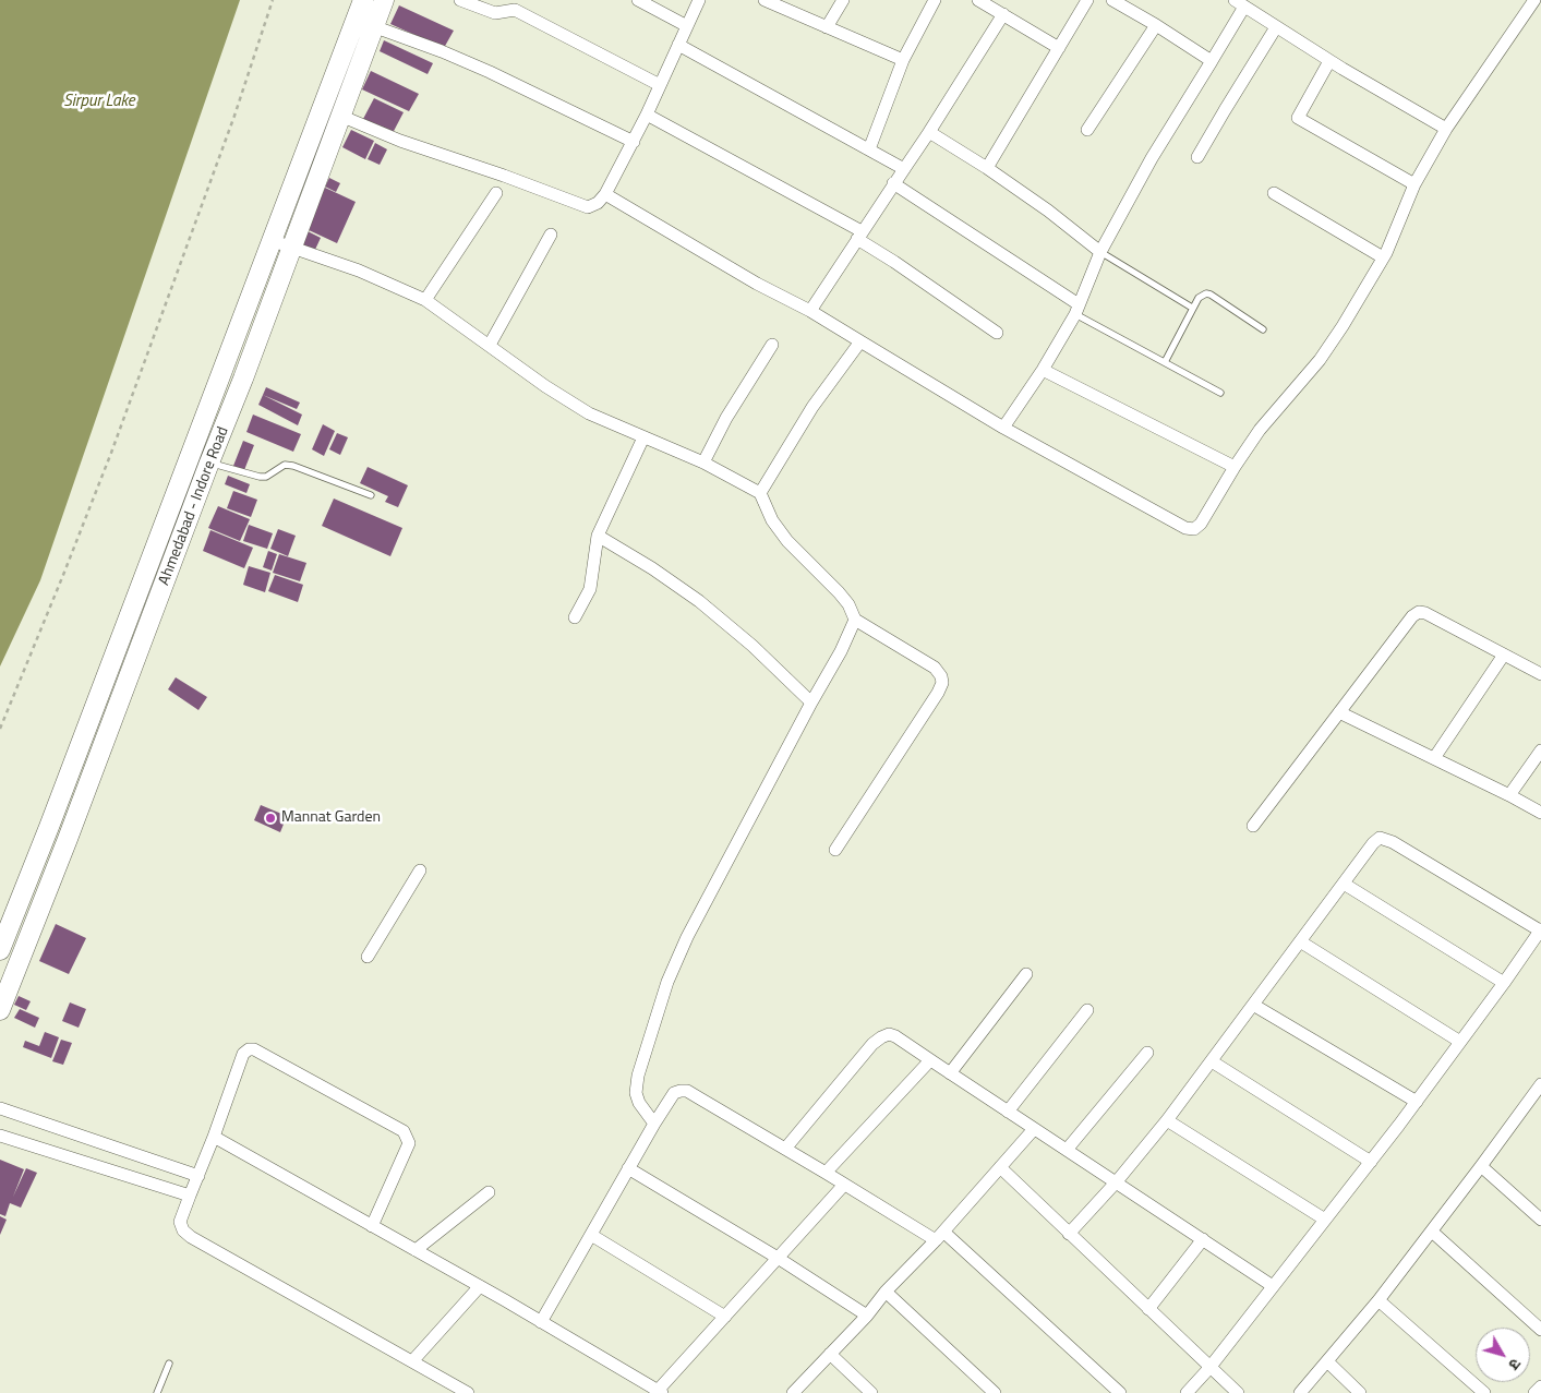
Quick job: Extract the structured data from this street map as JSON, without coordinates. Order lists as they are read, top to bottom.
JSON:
{
  "streets": {
    "highway": ["Ahmedabad - Indore Road"]
  },
  "water": ["Sirpur Lake"],
  "places": ["Mannat Garden"],
  "north": "bottom right"
}
